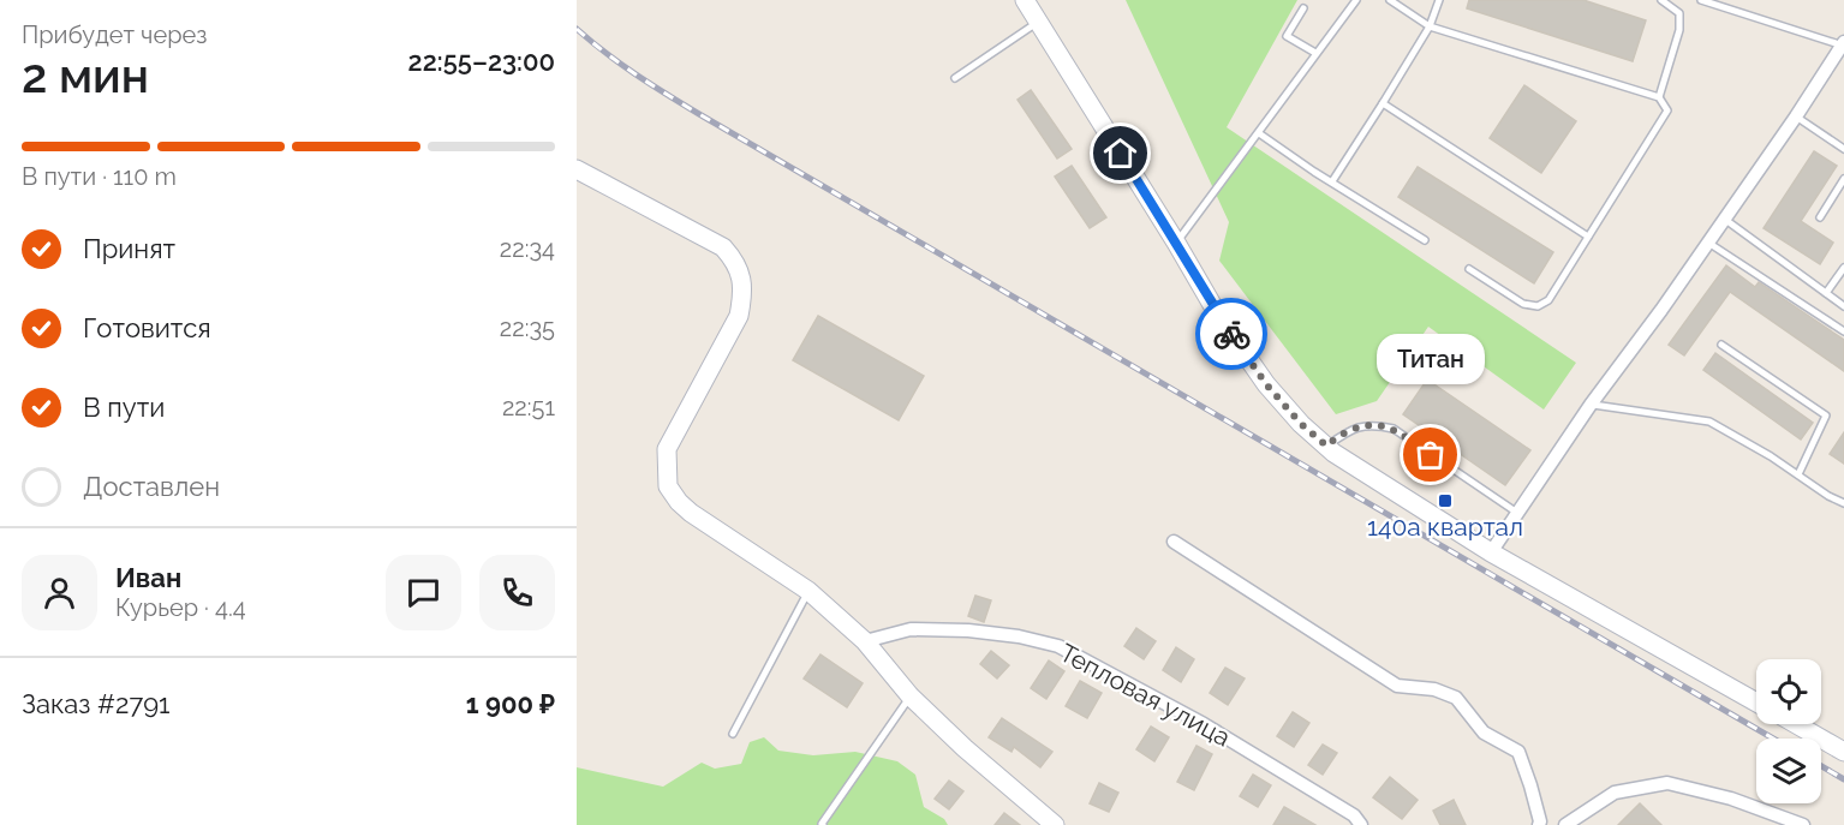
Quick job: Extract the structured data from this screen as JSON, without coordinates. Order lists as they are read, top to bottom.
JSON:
{
  "streets": {
    "street": ["Тепловая улица"]
  },
  "places": {
    "other": ["Титан"],
    "transit": ["140а квартал"]
  },
  "page": {
    "heading": ["2 мин", "Прибудет через", "22:55–23:00"],
    "panel": [
      "Иван",
      "Курьер · 4.4",
      "Заказ #2791",
      "1 900 ₽"
    ],
    "bar": "В пути · 110 m",
    "list": [
      ["Принят", "22:34"],
      ["Готовится", "22:35"],
      ["В пути", "22:51"],
      "Доставлен"
    ],
    "bubble": "Титан"
  }
}
